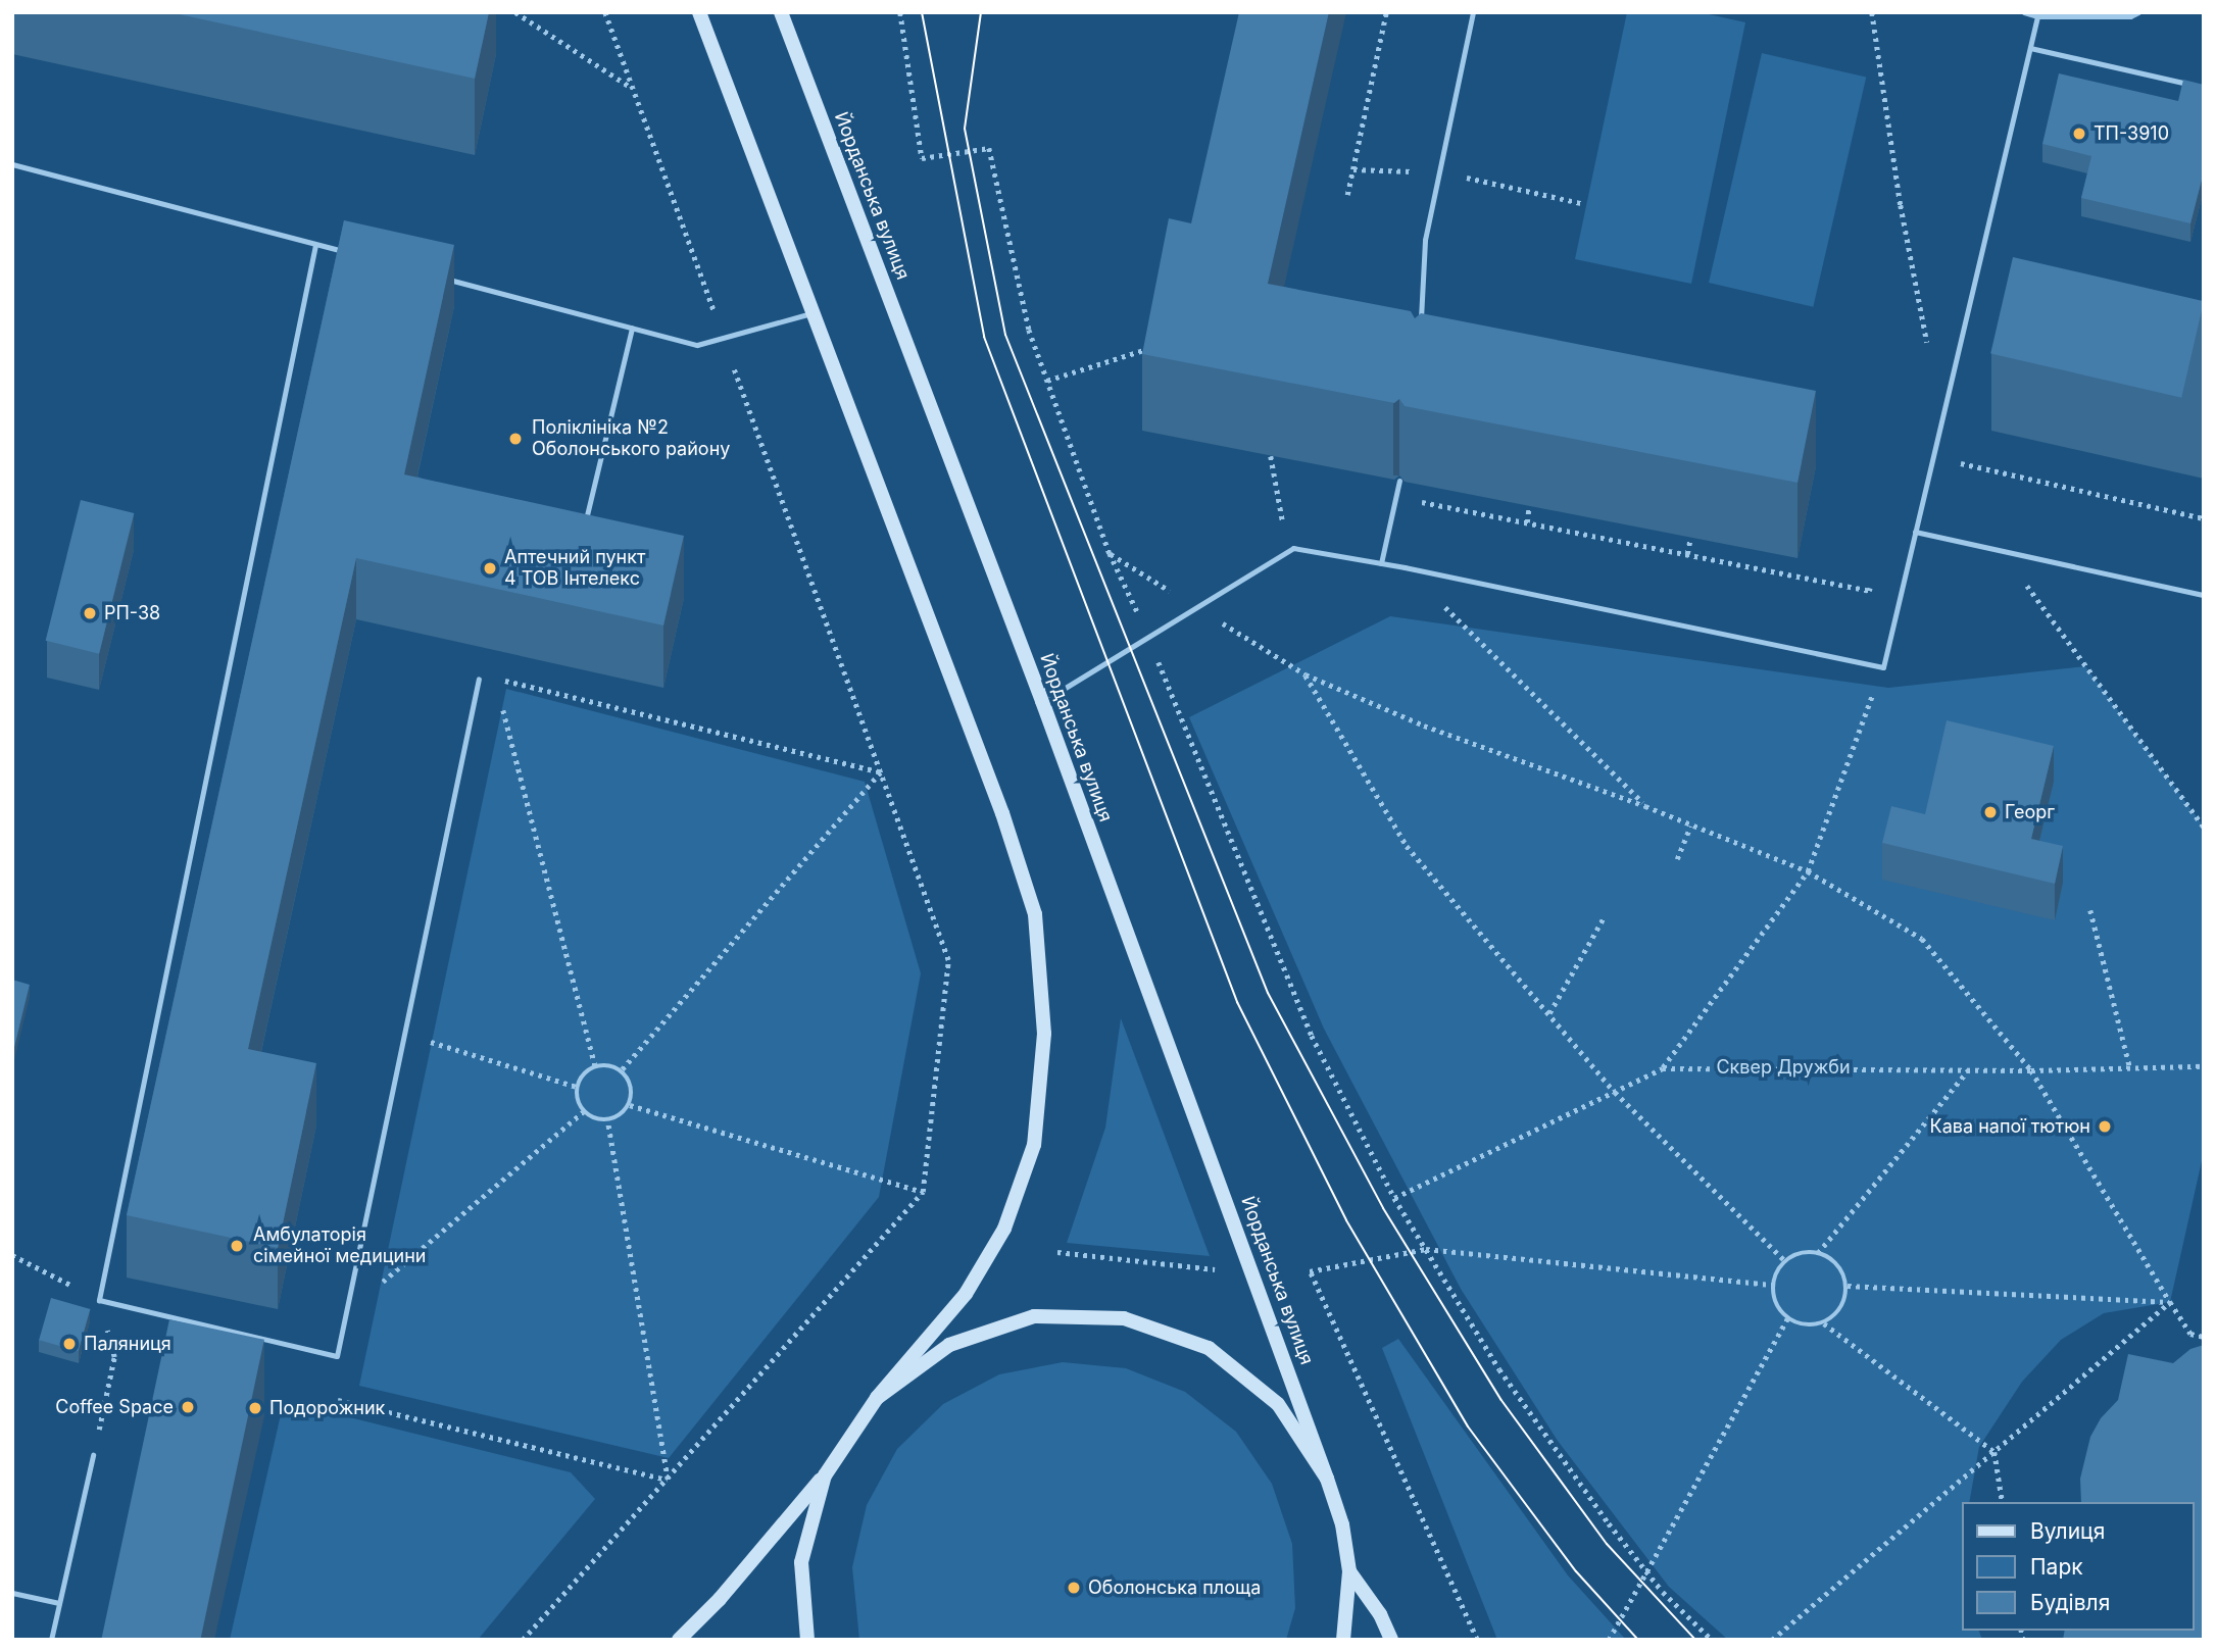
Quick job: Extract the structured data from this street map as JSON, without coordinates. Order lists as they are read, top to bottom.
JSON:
{
  "streets": {
    "main road": ["Йорданська вулиця"]
  },
  "parks": ["Сквер Дружби"],
  "places": [
    "ТП-3910",
    "Поліклініка №2 Оболонського району",
    "Аптечний пункт 4 ТОВ Інтелекс",
    "РП-38",
    "Георг",
    "Кава напої тютюн",
    "Амбулаторія сімейної медицини",
    "Паляниця",
    "Coffee Space",
    "Подорожник",
    "Оболонська площа"
  ],
  "legend": ["Вулиця", "Парк", "Будівля"]
}
